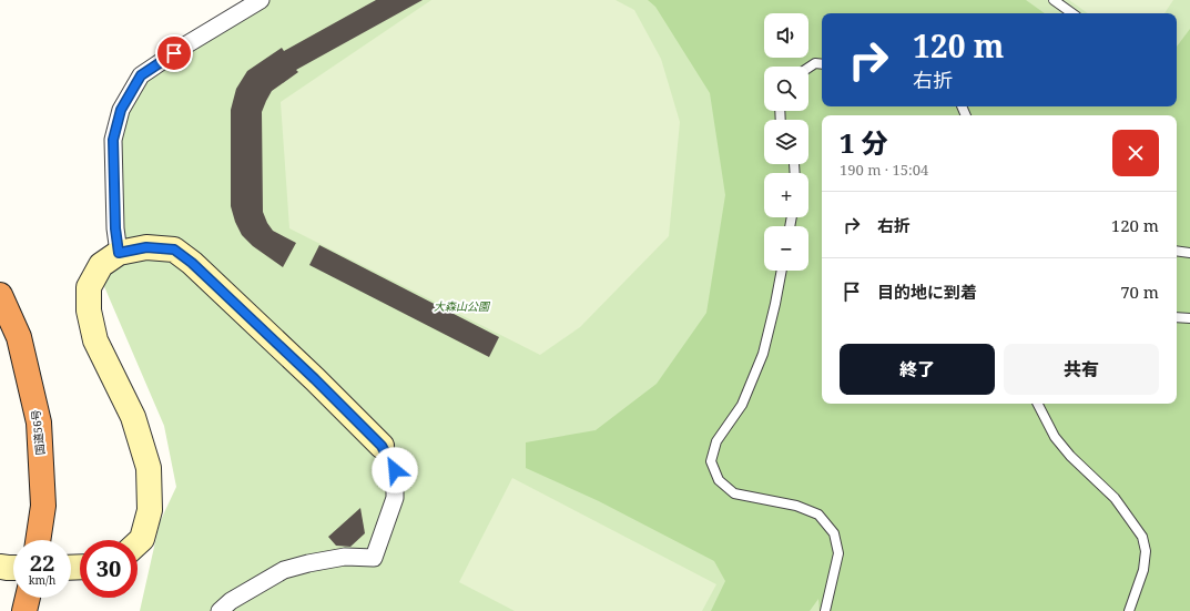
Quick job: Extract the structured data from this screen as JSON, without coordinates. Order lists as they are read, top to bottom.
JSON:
{
  "streets": {
    "highway": ["国道56号"]
  },
  "parks": ["大森山公園"],
  "page": {
    "map_buttons": ["+", "−"],
    "turn": ["120 m", "右折"],
    "heading": ["1 分", "190 m · 15:04"],
    "list": [
      {
        "name": "右折",
        "value": "120 m"
      },
      {
        "name": "目的地に到着",
        "value": "70 m"
      }
    ],
    "buttons": ["終了", "共有"],
    "speed": "22 km/h",
    "limit": "30"
  }
}
